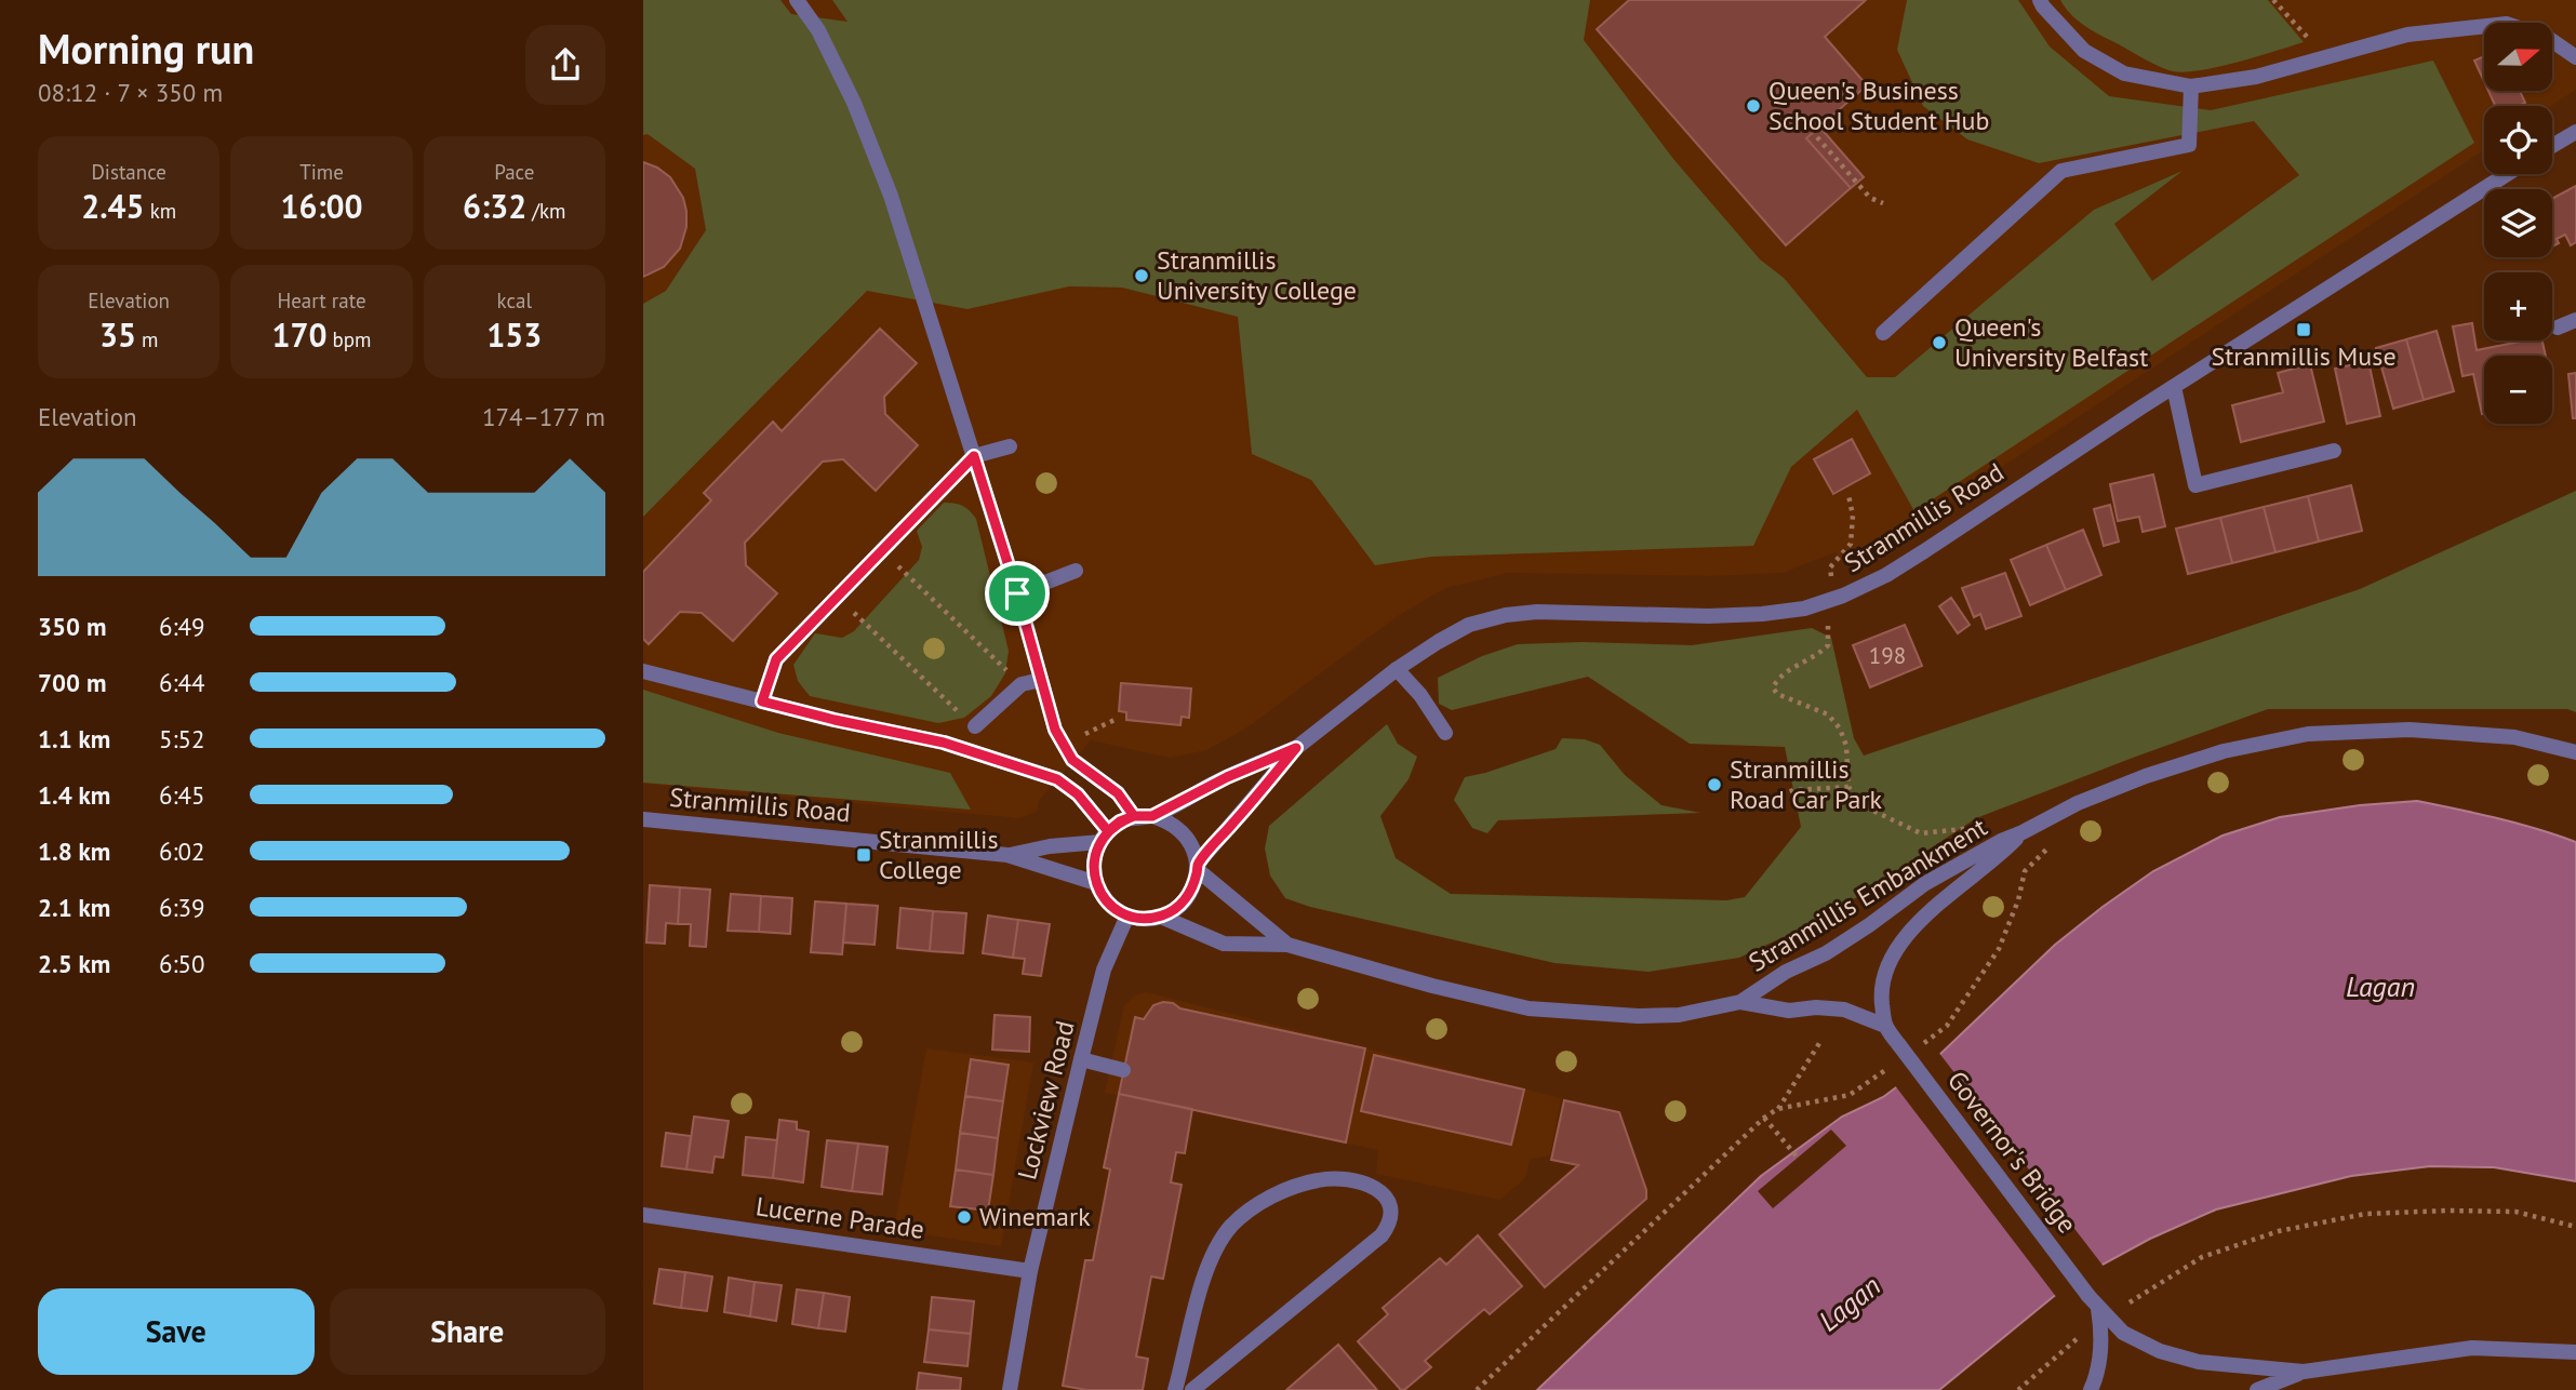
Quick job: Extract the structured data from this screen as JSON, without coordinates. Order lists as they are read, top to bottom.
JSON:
{
  "streets": {
    "street": [
      "Stranmillis Road",
      "Stranmillis Embankment",
      "Lockview Road",
      "Governor's Bridge",
      "Lucerne Parade"
    ]
  },
  "crossings": [
    ["Stranmillis Road", "Stranmillis Embankment"],
    ["Stranmillis Road", "Lockview Road"],
    ["Stranmillis Embankment", "Lockview Road"],
    ["Stranmillis Embankment", "Governor's Bridge"],
    ["Lockview Road", "Lucerne Parade"]
  ],
  "water": ["Lagan"],
  "places": {
    "other": [
      "Queen's Business School Student Hub",
      "Stranmillis University College",
      "Queen's University Belfast",
      "Stranmillis Road Car Park",
      "Winemark"
    ],
    "transit": ["Stranmillis Muse", "Stranmillis College"]
  },
  "house_numbers": ["198"],
  "north": "right",
  "page": {
    "heading": ["Morning run", "08:12 · 7 × 350 m"],
    "map_buttons": ["+", "−"],
    "stats": [
      ["Distance", "2.45 km"],
      ["Time", "16:00"],
      ["Pace", "6:32 /km"],
      ["Elevation", "35 m"],
      ["Heart rate", "170 bpm"],
      ["kcal", "153"]
    ],
    "chart": ["Elevation", "174–177 m"],
    "list": [
      {
        "name": "350 m",
        "note": "6:49"
      },
      {
        "name": "700 m",
        "note": "6:44"
      },
      {
        "name": "1.1 km",
        "note": "5:52"
      },
      {
        "name": "1.4 km",
        "note": "6:45"
      },
      {
        "name": "1.8 km",
        "note": "6:02"
      },
      {
        "name": "2.1 km",
        "note": "6:39"
      },
      {
        "name": "2.5 km",
        "note": "6:50"
      }
    ],
    "buttons": ["Save", "Share"]
  }
}
